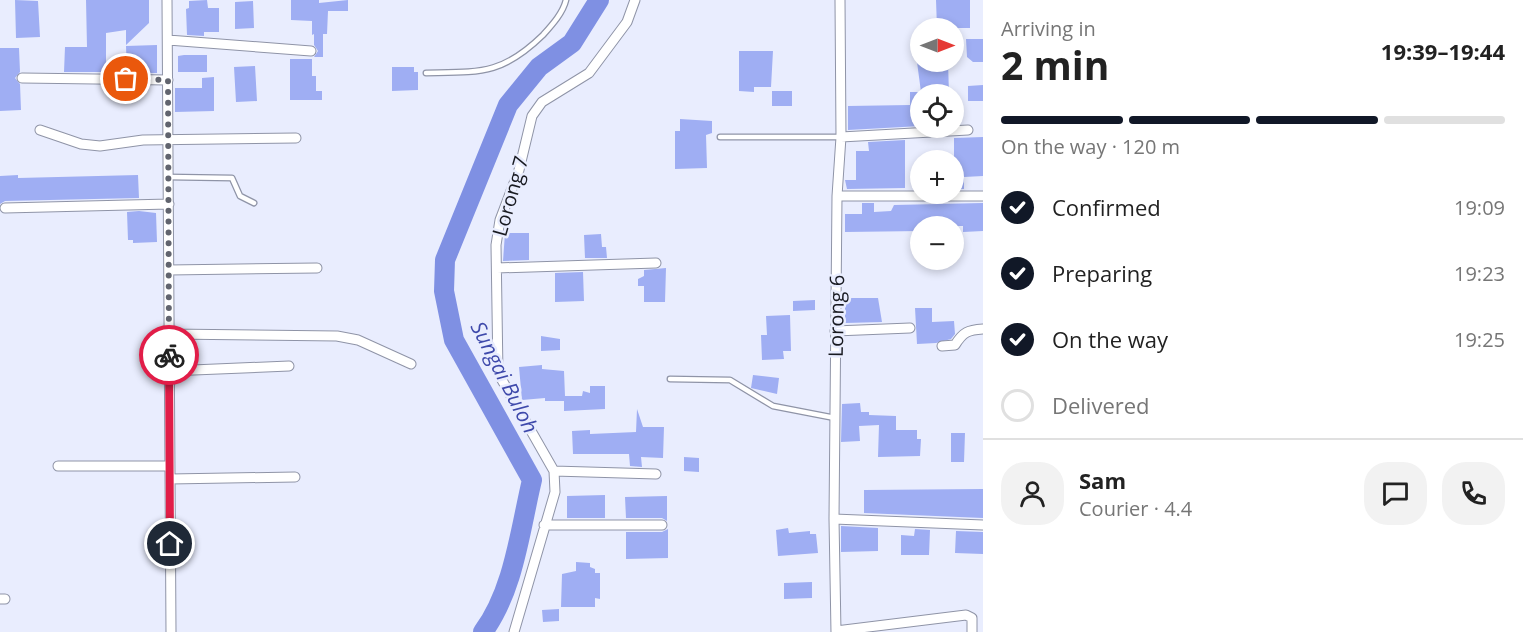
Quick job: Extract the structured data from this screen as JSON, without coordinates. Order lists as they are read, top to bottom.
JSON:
{
  "streets": {
    "street": ["Lorong 7", "Lorong 6"]
  },
  "water": ["Sungai Buloh"],
  "north": "right",
  "page": {
    "heading": ["2 min", "Arriving in", "19:39–19:44"],
    "panel": ["Sam", "Courier · 4.4"],
    "map_buttons": ["+", "−"],
    "bar": "On the way · 120 m",
    "list": [
      ["Confirmed", "19:09"],
      ["Preparing", "19:23"],
      ["On the way", "19:25"],
      "Delivered"
    ]
  }
}
